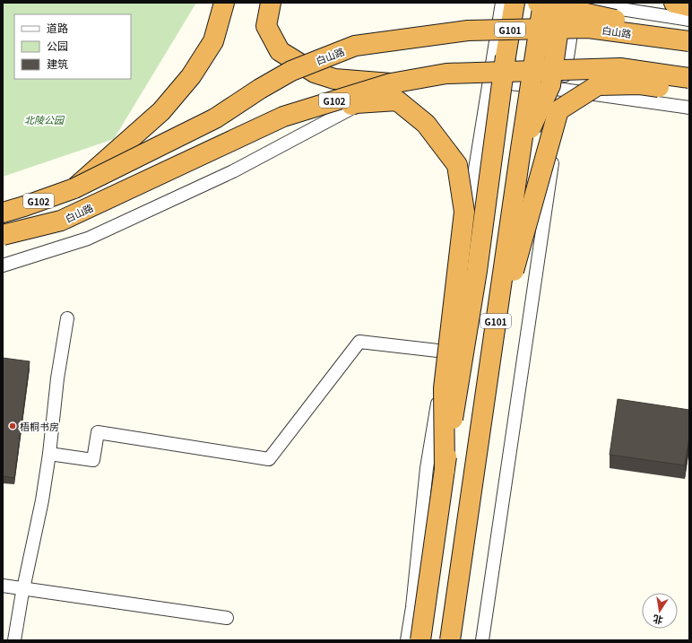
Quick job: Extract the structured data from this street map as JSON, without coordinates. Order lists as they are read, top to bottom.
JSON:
{
  "streets": {
    "highway": ["G101", "白山路", "G102"]
  },
  "parks": ["北陵公园"],
  "places": ["梧桐书房"],
  "legend": ["道路", "公园", "建筑"],
  "north": "bottom"
}
